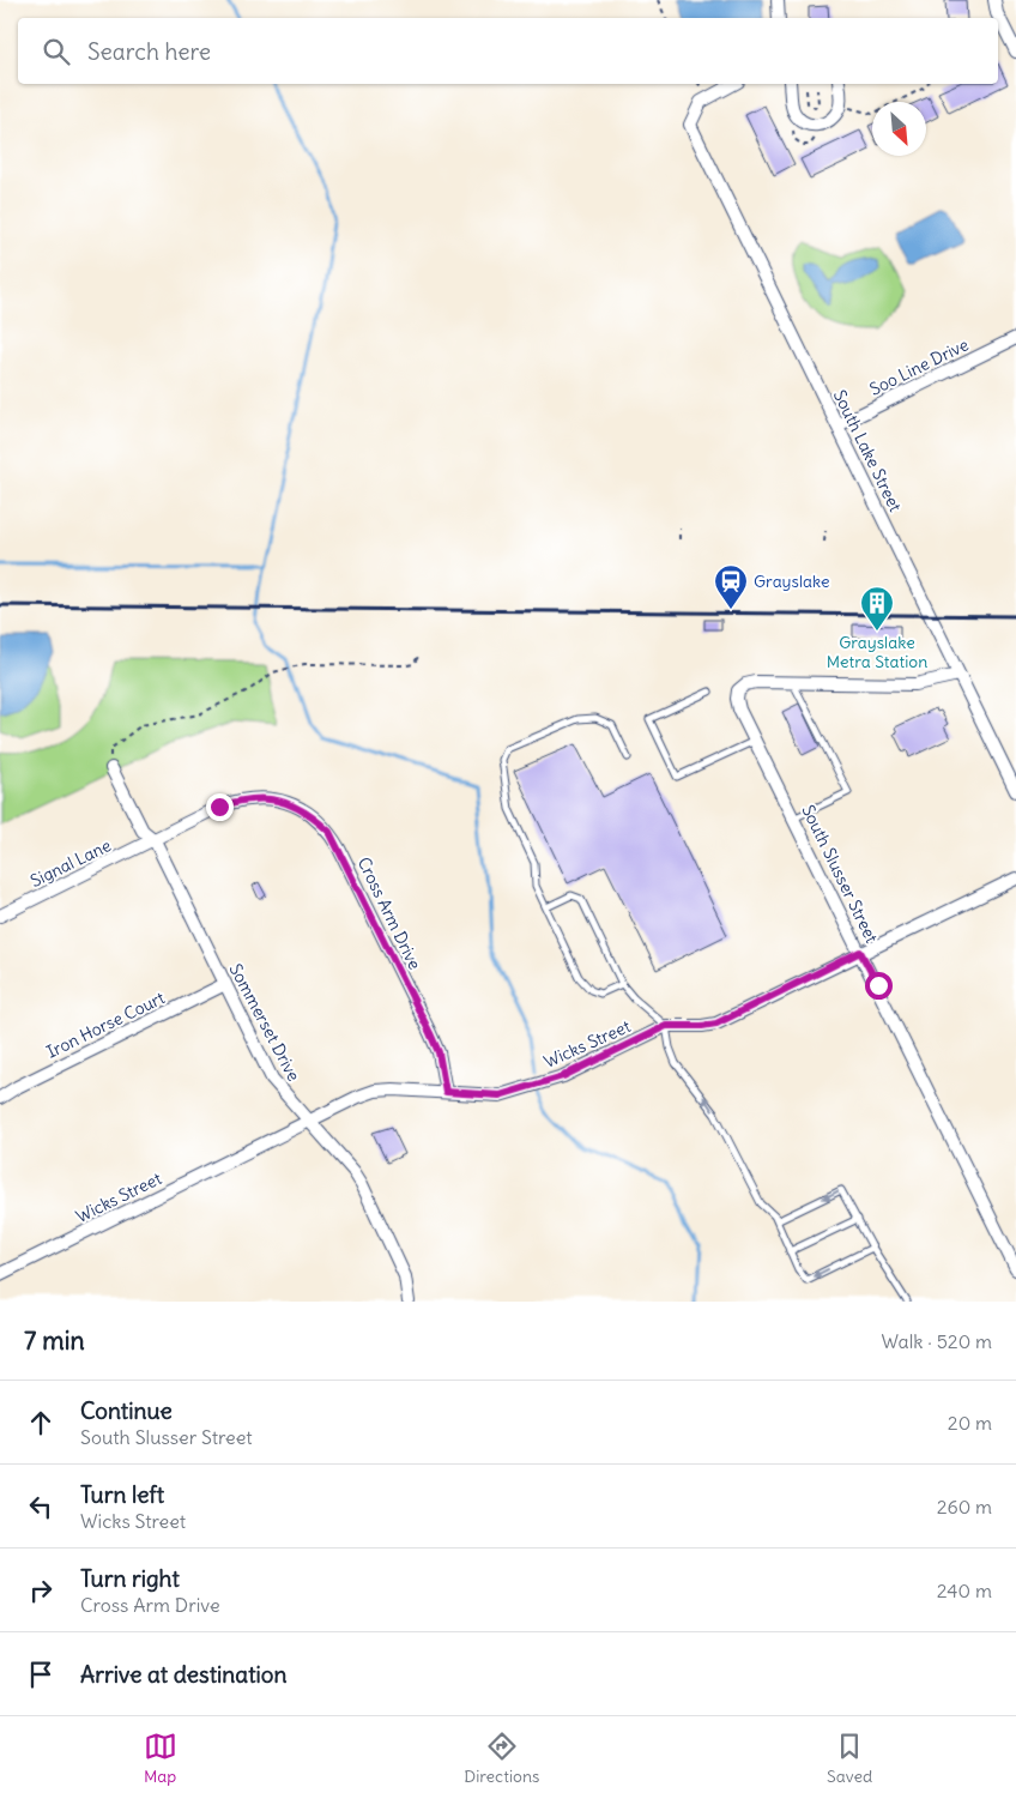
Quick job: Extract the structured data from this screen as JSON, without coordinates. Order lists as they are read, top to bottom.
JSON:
{
  "streets": {
    "street": [
      "Soo Line Drive",
      "South Lake Street",
      "Signal Lane",
      "South Slusser Street",
      "Cross Arm Drive",
      "Sommerset Drive",
      "Iron Horse Court",
      "Wicks Street"
    ]
  },
  "crossings": [
    ["Soo Line Drive", "South Lake Street"],
    ["Signal Lane", "Cross Arm Drive"],
    ["Signal Lane", "Sommerset Drive"],
    ["South Slusser Street", "Wicks Street"],
    ["Cross Arm Drive", "Sommerset Drive"],
    ["Cross Arm Drive", "Wicks Street"],
    ["Sommerset Drive", "Iron Horse Court"],
    ["Sommerset Drive", "Wicks Street"]
  ],
  "places": {
    "station": ["Grayslake"],
    "building": ["Grayslake Metra Station"]
  },
  "north": "bottom right",
  "page": {
    "search": "Search here",
    "heading": ["7 min", "Walk · 520 m"],
    "list": [
      ["Continue", "South Slusser Street", "20 m"],
      ["Turn left", "Wicks Street", "260 m"],
      ["Turn right", "Cross Arm Drive", "240 m"],
      "Arrive at destination"
    ],
    "nav": ["Map", "Directions", "Saved"]
  }
}
